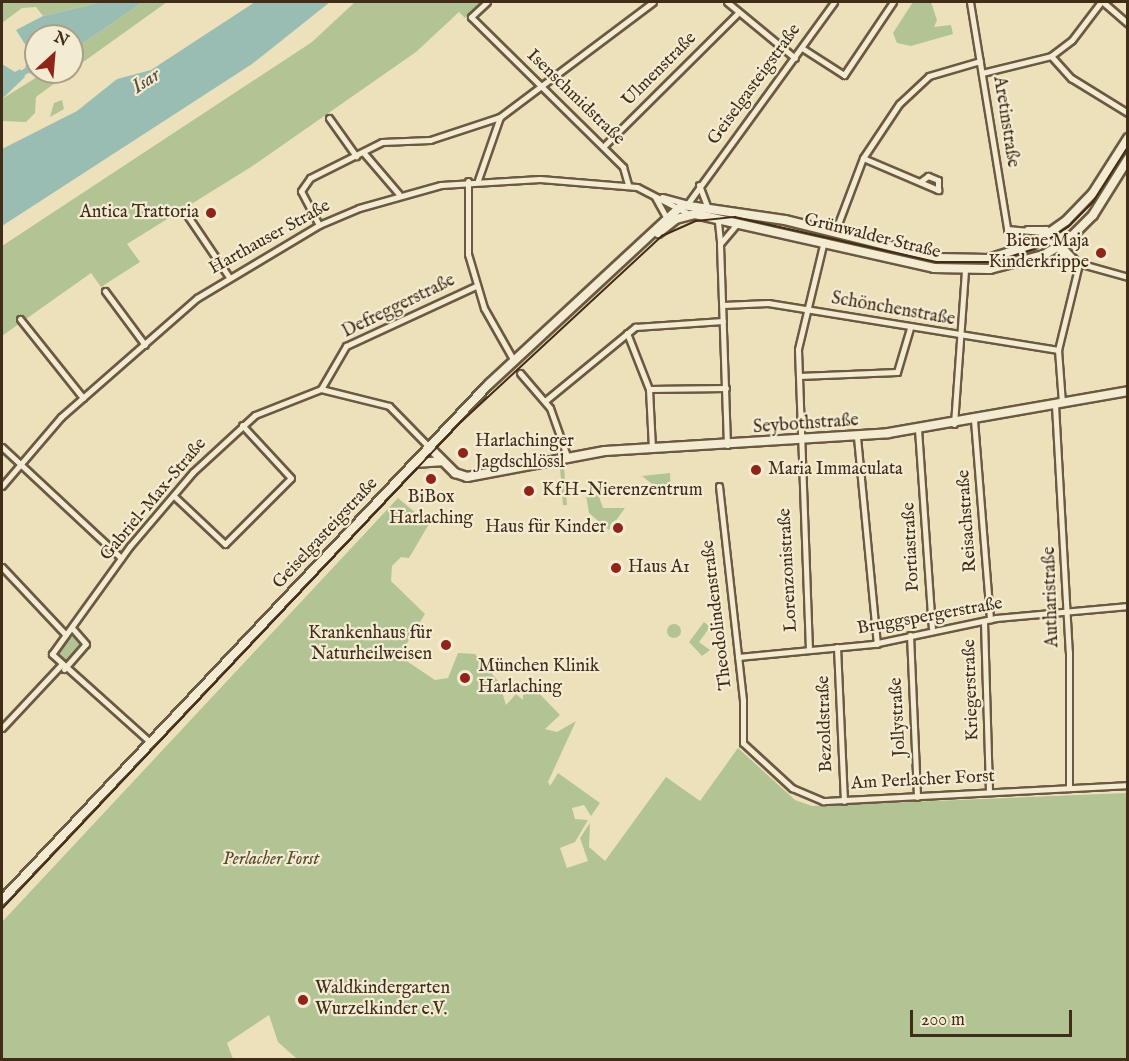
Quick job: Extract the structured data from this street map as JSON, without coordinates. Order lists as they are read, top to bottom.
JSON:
{
  "streets": {
    "main road": ["Geiselgasteigstraße", "Grünwalder Straße", "Seybothstraße"],
    "street": [
      "Ulmenstraße",
      "Isenschmidstraße",
      "Aretinstraße",
      "Harthauser Straße",
      "Defreggerstraße",
      "Schönchenstraße",
      "Gabriel-Max-Straße",
      "Reisachstraße",
      "Portiastraße",
      "Lorenzonistraße",
      "Autharistraße",
      "Theodolindenstraße",
      "Bruggspergerstraße",
      "Kriegerstraße",
      "Jollystraße",
      "Bezoldstraße",
      "Am Perlacher Forst"
    ]
  },
  "crossings": [
    ["Ulmenstraße", "Isenschmidstraße"],
    ["Geiselgasteigstraße", "Grünwalder Straße"],
    ["Isenschmidstraße", "Harthauser Straße"],
    ["Aretinstraße", "Grünwalder Straße"],
    ["Grünwalder Straße", "Lorenzonistraße"],
    ["Defreggerstraße", "Gabriel-Max-Straße"],
    ["Schönchenstraße", "Lorenzonistraße"],
    ["Schönchenstraße", "Autharistraße"],
    ["Seybothstraße", "Reisachstraße"],
    ["Seybothstraße", "Portiastraße"],
    ["Seybothstraße", "Lorenzonistraße"],
    ["Seybothstraße", "Autharistraße"],
    ["Reisachstraße", "Bruggspergerstraße"],
    ["Reisachstraße", "Kriegerstraße"],
    ["Portiastraße", "Bruggspergerstraße"],
    ["Lorenzonistraße", "Bruggspergerstraße"],
    ["Autharistraße", "Bruggspergerstraße"],
    ["Autharistraße", "Am Perlacher Forst"],
    ["Theodolindenstraße", "Bruggspergerstraße"],
    ["Theodolindenstraße", "Am Perlacher Forst"],
    ["Bruggspergerstraße", "Kriegerstraße"],
    ["Bruggspergerstraße", "Jollystraße"],
    ["Bruggspergerstraße", "Bezoldstraße"],
    ["Kriegerstraße", "Am Perlacher Forst"],
    ["Jollystraße", "Am Perlacher Forst"],
    ["Bezoldstraße", "Am Perlacher Forst"]
  ],
  "water": ["Isar"],
  "parks": ["Perlacher Forst"],
  "places": [
    "Antica Trattoria",
    "Biene Maja Kinderkrippe",
    "Harlachinger Jagdschlössl",
    "Maria Immaculata",
    "BiBox Harlaching",
    "KfH-Nierenzentrum",
    "Haus für Kinder",
    "Haus A1",
    "Krankenhaus für Naturheilweisen",
    "München Klinik Harlaching",
    "Waldkindergarten Wurzelkinder e.V."
  ],
  "scale_bar": "200 m",
  "north": "top right"
}
